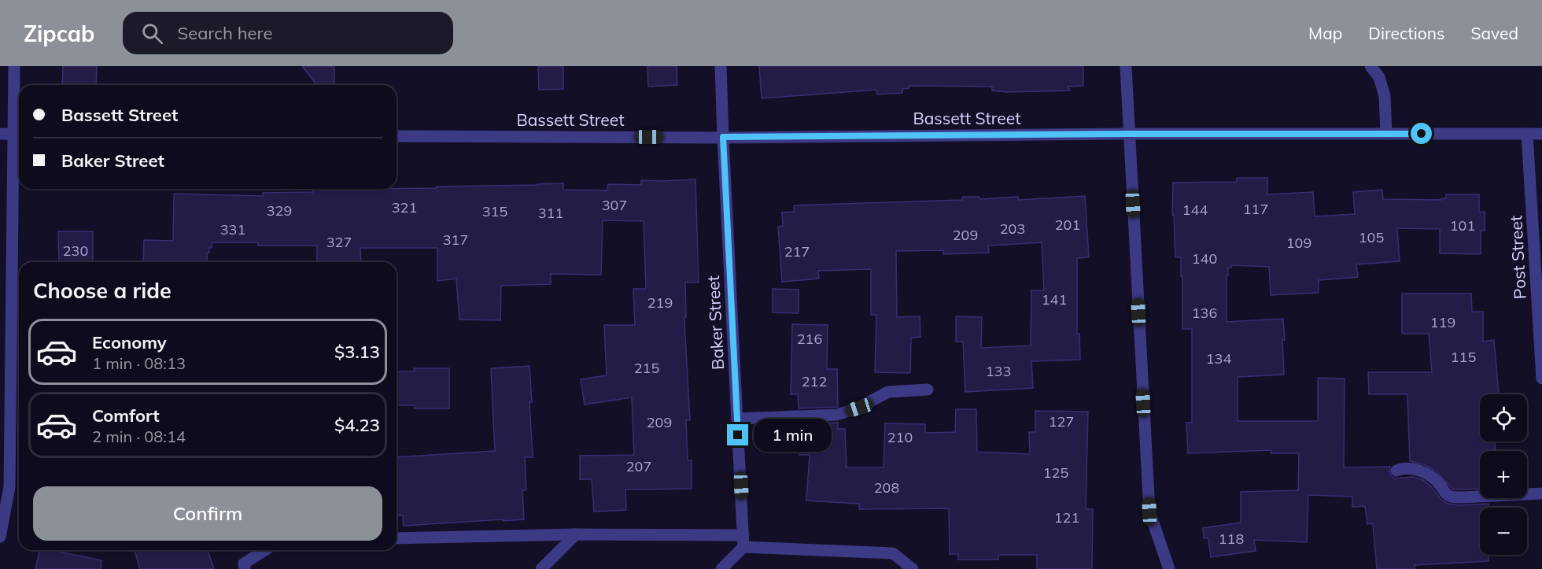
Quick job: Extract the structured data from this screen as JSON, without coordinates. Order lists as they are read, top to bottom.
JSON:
{
  "streets": {
    "street": ["Bassett Street", "Post Street", "Baker Street"]
  },
  "crossings": [
    ["Bassett Street", "Post Street"],
    ["Bassett Street", "Baker Street"]
  ],
  "house_numbers": [
    "307",
    "321",
    "117",
    "144",
    "329",
    "315",
    "311",
    "201",
    "101",
    "203",
    "331",
    "209",
    "105",
    "317",
    "327",
    "109",
    "230",
    "217",
    "140",
    "141",
    "219",
    "136",
    "119",
    "216",
    "115",
    "134",
    "215",
    "133",
    "212",
    "127",
    "209",
    "210",
    "207",
    "125",
    "208",
    "121",
    "118"
  ],
  "page": {
    "header": "Zipcab",
    "search": "Search here",
    "nav": ["Map", "Directions", "Saved"],
    "banner": ["Bassett Street", "Baker Street"],
    "heading": "Choose a ride",
    "list": [
      {
        "name": "Economy",
        "note": "1 min · 08:13",
        "value": "$3.13"
      },
      {
        "name": "Comfort",
        "note": "2 min · 08:14",
        "value": "$4.23"
      }
    ],
    "map_buttons": ["+", "−"],
    "bubble": "1 min",
    "buttons": "Confirm"
  }
}
